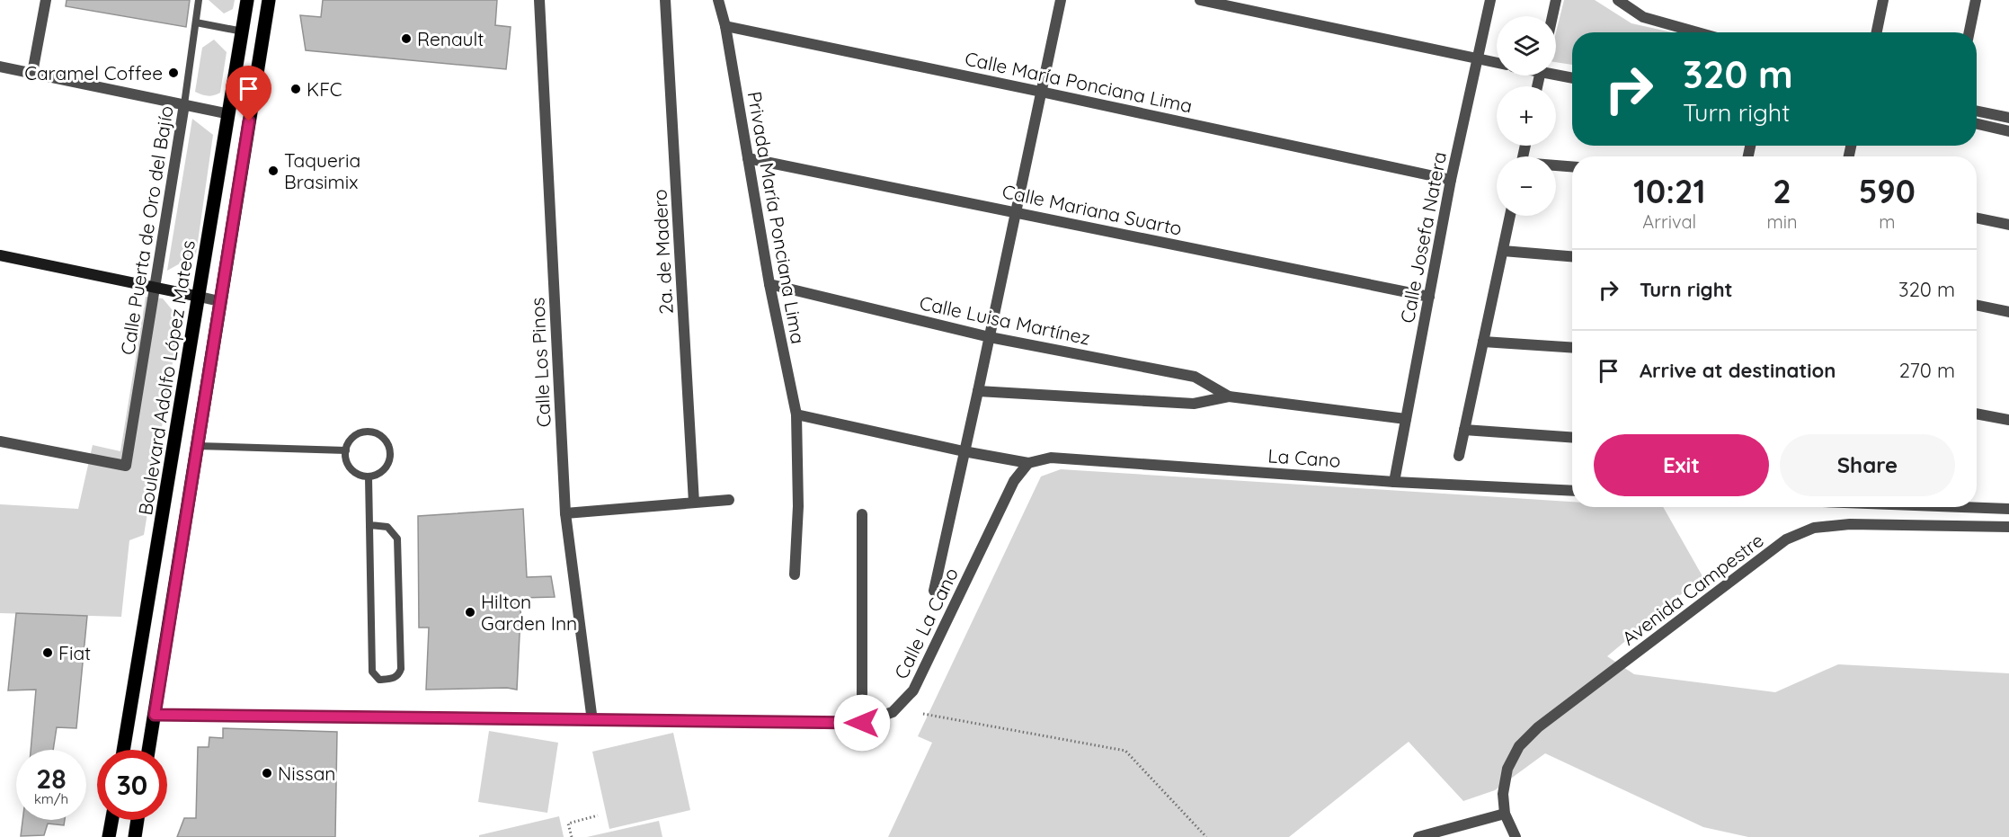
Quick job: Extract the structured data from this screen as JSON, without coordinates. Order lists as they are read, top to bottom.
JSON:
{
  "streets": {
    "main road": ["Boulevard Adolfo López Mateos"],
    "street": [
      "Calle María Ponciana Lima",
      "Calle Mariana Suarto",
      "Privada María Ponciana Lima",
      "Calle Puerta de Oro del Bajío",
      "Calle Josefa Natera",
      "2a. de Madero",
      "Calle Luisa Martínez",
      "Calle Los Pinos",
      "La Cano",
      "Avenida Campestre",
      "Calle La Cano"
    ]
  },
  "crossings": [
    ["Calle María Ponciana Lima", "Privada María Ponciana Lima"],
    ["Calle María Ponciana Lima", "Calle Josefa Natera"],
    ["Calle Mariana Suarto", "Privada María Ponciana Lima"],
    ["Calle Mariana Suarto", "Calle Josefa Natera"],
    ["Privada María Ponciana Lima", "Calle Luisa Martínez"],
    ["Calle Josefa Natera", "Calle Luisa Martínez"],
    ["Calle Josefa Natera", "La Cano"],
    ["Calle Los Pinos", "Calle La Cano"],
    ["La Cano", "Calle La Cano"]
  ],
  "places": [
    "Renault",
    "Caramel Coffee",
    "KFC",
    "Taqueria Brasimix",
    "Hilton Garden Inn",
    "Fiat",
    "Nissan"
  ],
  "page": {
    "map_buttons": ["+", "−"],
    "turn": ["320 m", "Turn right"],
    "eta": [
      "10:21",
      "Arrival",
      "2",
      "min",
      "590",
      "m"
    ],
    "list": [
      {
        "name": "Turn right",
        "value": "320 m"
      },
      {
        "name": "Arrive at destination",
        "value": "270 m"
      }
    ],
    "buttons": ["Exit", "Share"],
    "speed": "28 km/h",
    "limit": "30"
  }
}
